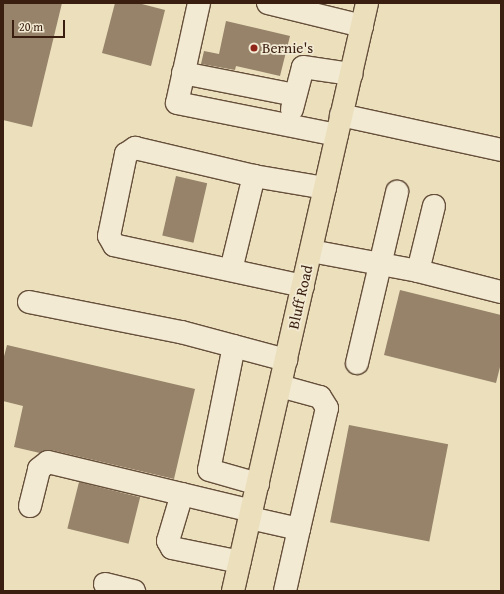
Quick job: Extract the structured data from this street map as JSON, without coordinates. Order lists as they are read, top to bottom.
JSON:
{
  "streets": {
    "main road": ["Bluff Road"]
  },
  "places": ["Bernie's"],
  "scale_bar": "20 m"
}
